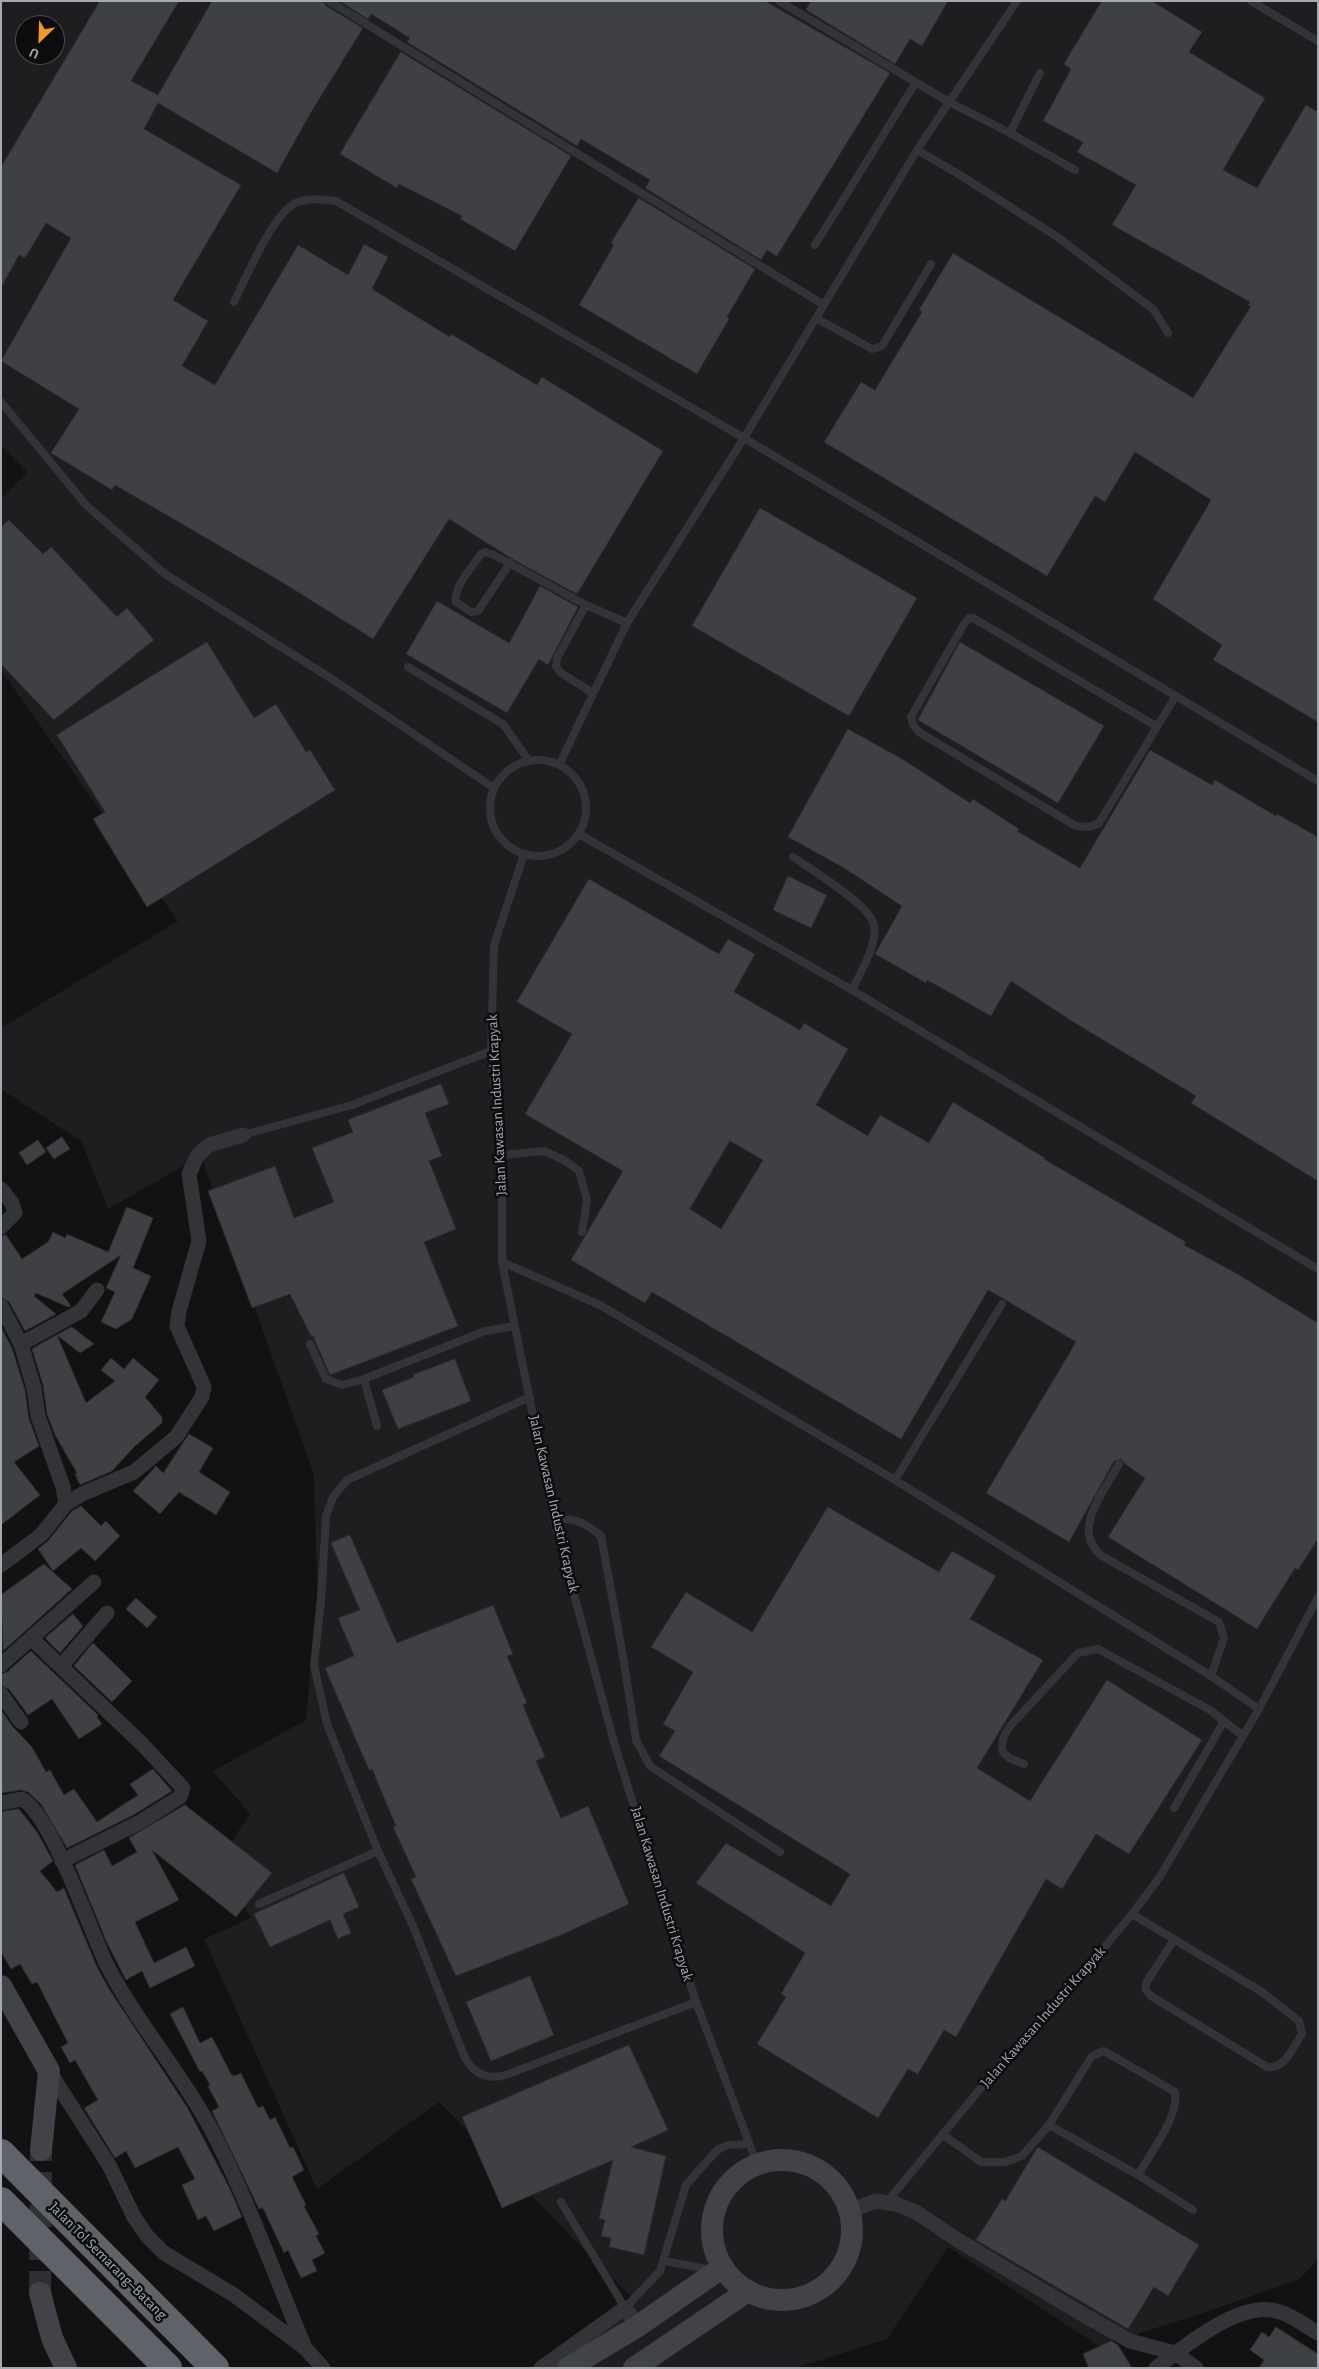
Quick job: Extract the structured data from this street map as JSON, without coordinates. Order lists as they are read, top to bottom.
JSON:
{
  "streets": {
    "highway": ["Jalan Tol Semarang–Batang"],
    "lane": ["Jalan Kawasan Industri Krapyak"]
  },
  "north": "bottom left"
}
